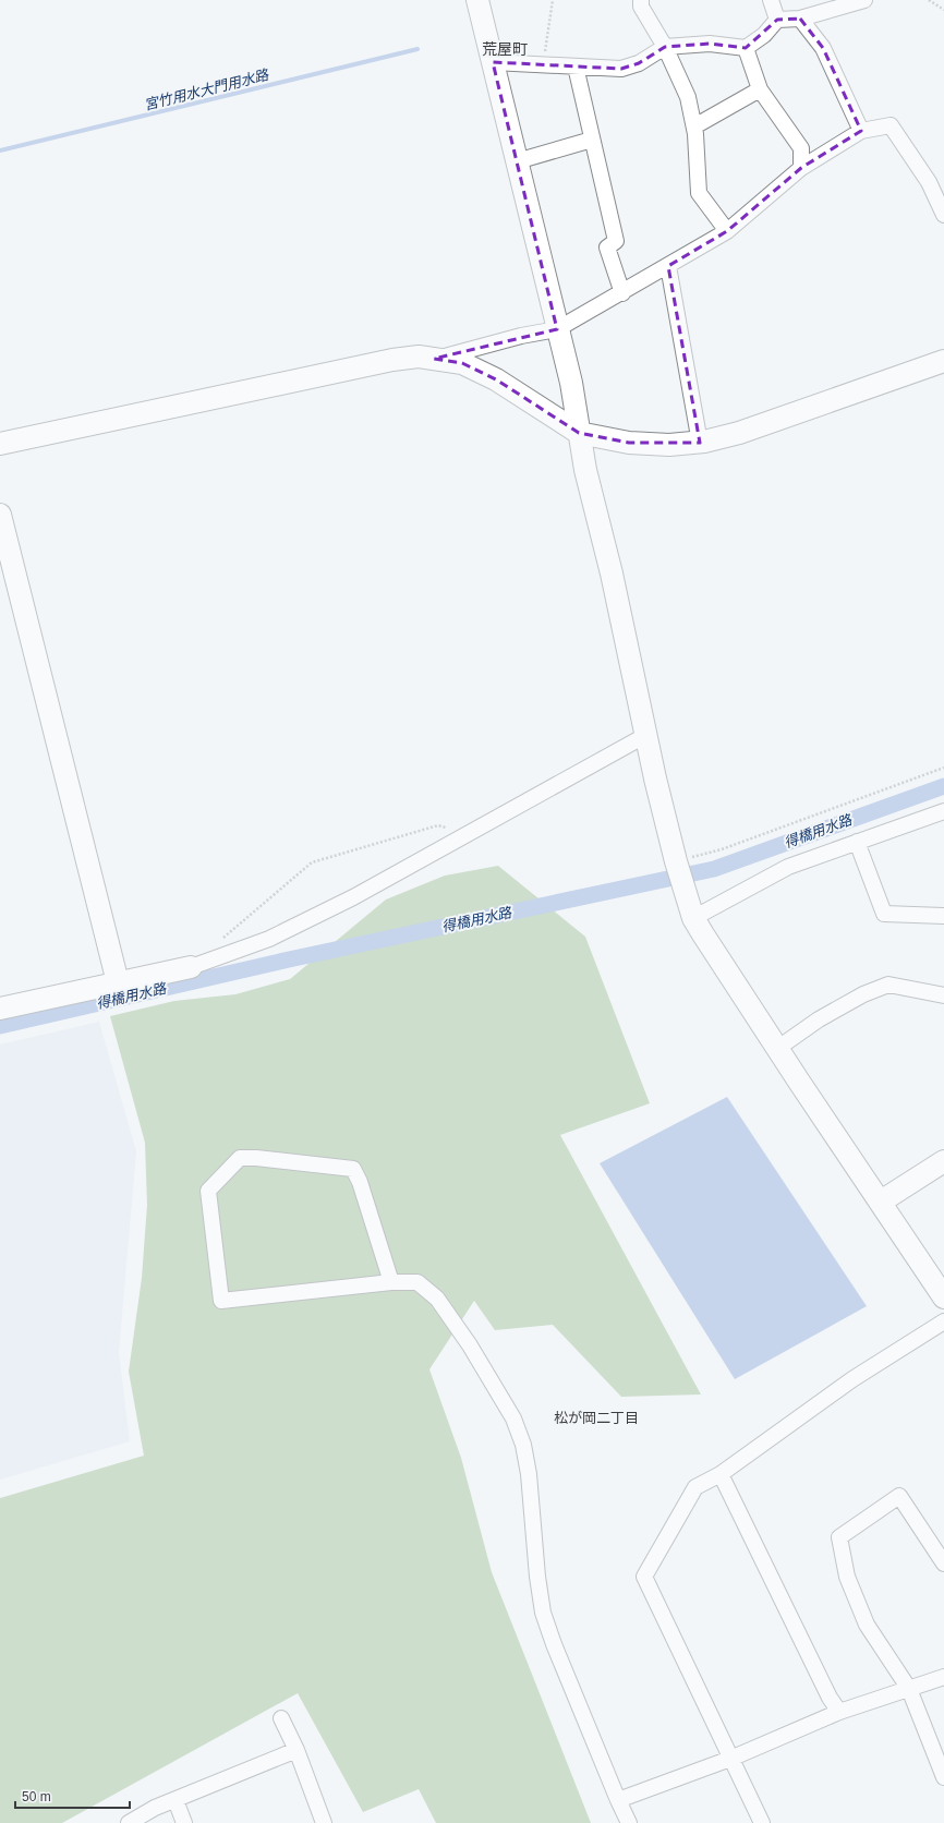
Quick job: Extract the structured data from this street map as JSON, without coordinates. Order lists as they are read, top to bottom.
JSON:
{
  "districts": ["荒屋町", "松が岡二丁目"],
  "water": ["宮竹用水大門用水路", "得橋用水路"],
  "scale_bar": "50 m"
}
